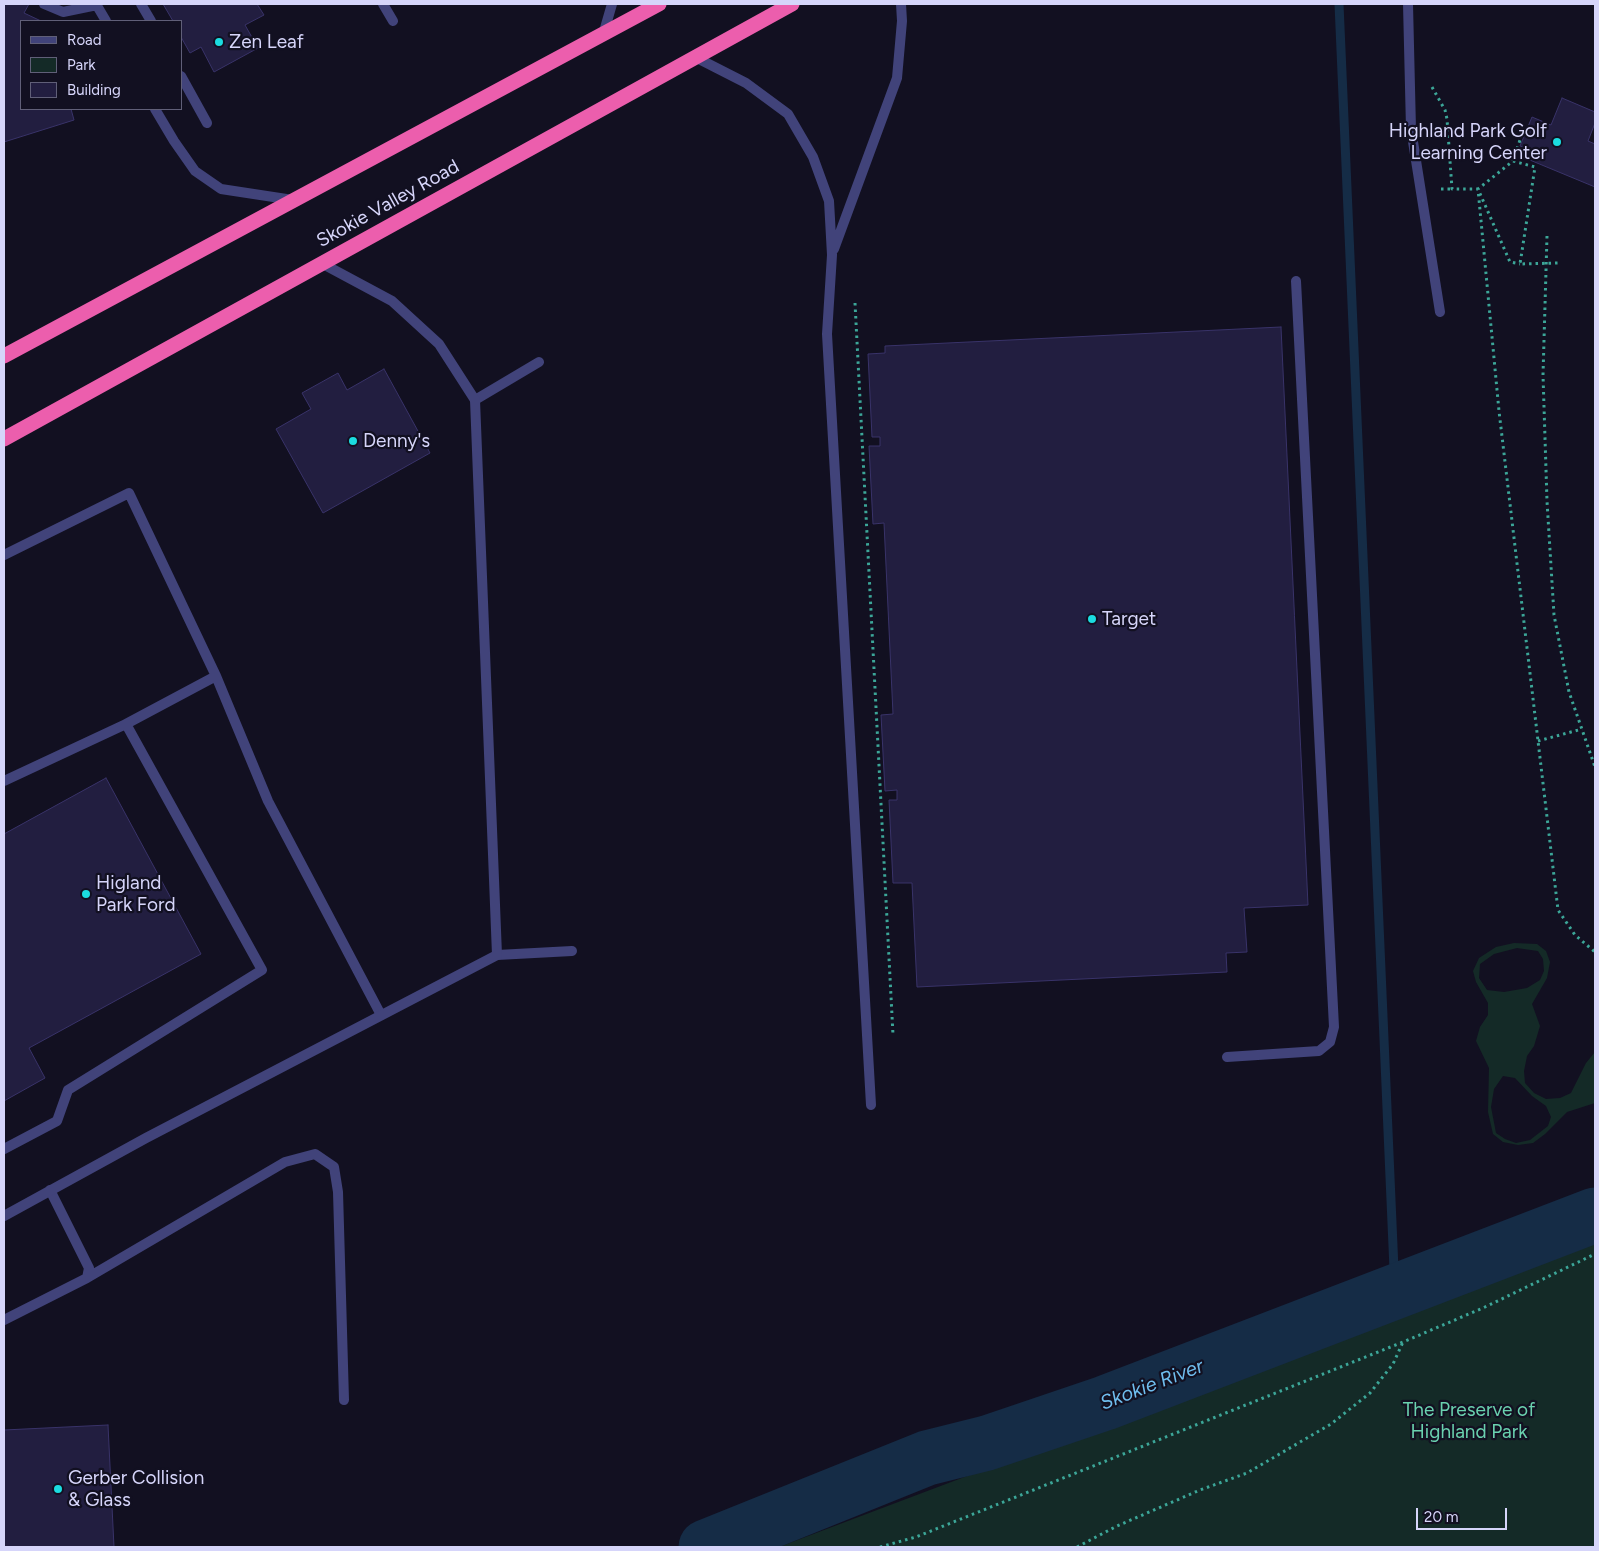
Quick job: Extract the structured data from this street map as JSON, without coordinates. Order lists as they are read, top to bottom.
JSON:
{
  "streets": {
    "highway": ["Skokie Valley Road"]
  },
  "water": ["Skokie River"],
  "parks": ["The Preserve of Highland Park"],
  "places": [
    "Zen Leaf",
    "Highland Park Golf Learning Center",
    "Denny's",
    "Target",
    "Higland Park Ford",
    "Gerber Collision & Glass"
  ],
  "legend": ["Road", "Park", "Building"],
  "scale_bar": "20 m"
}
